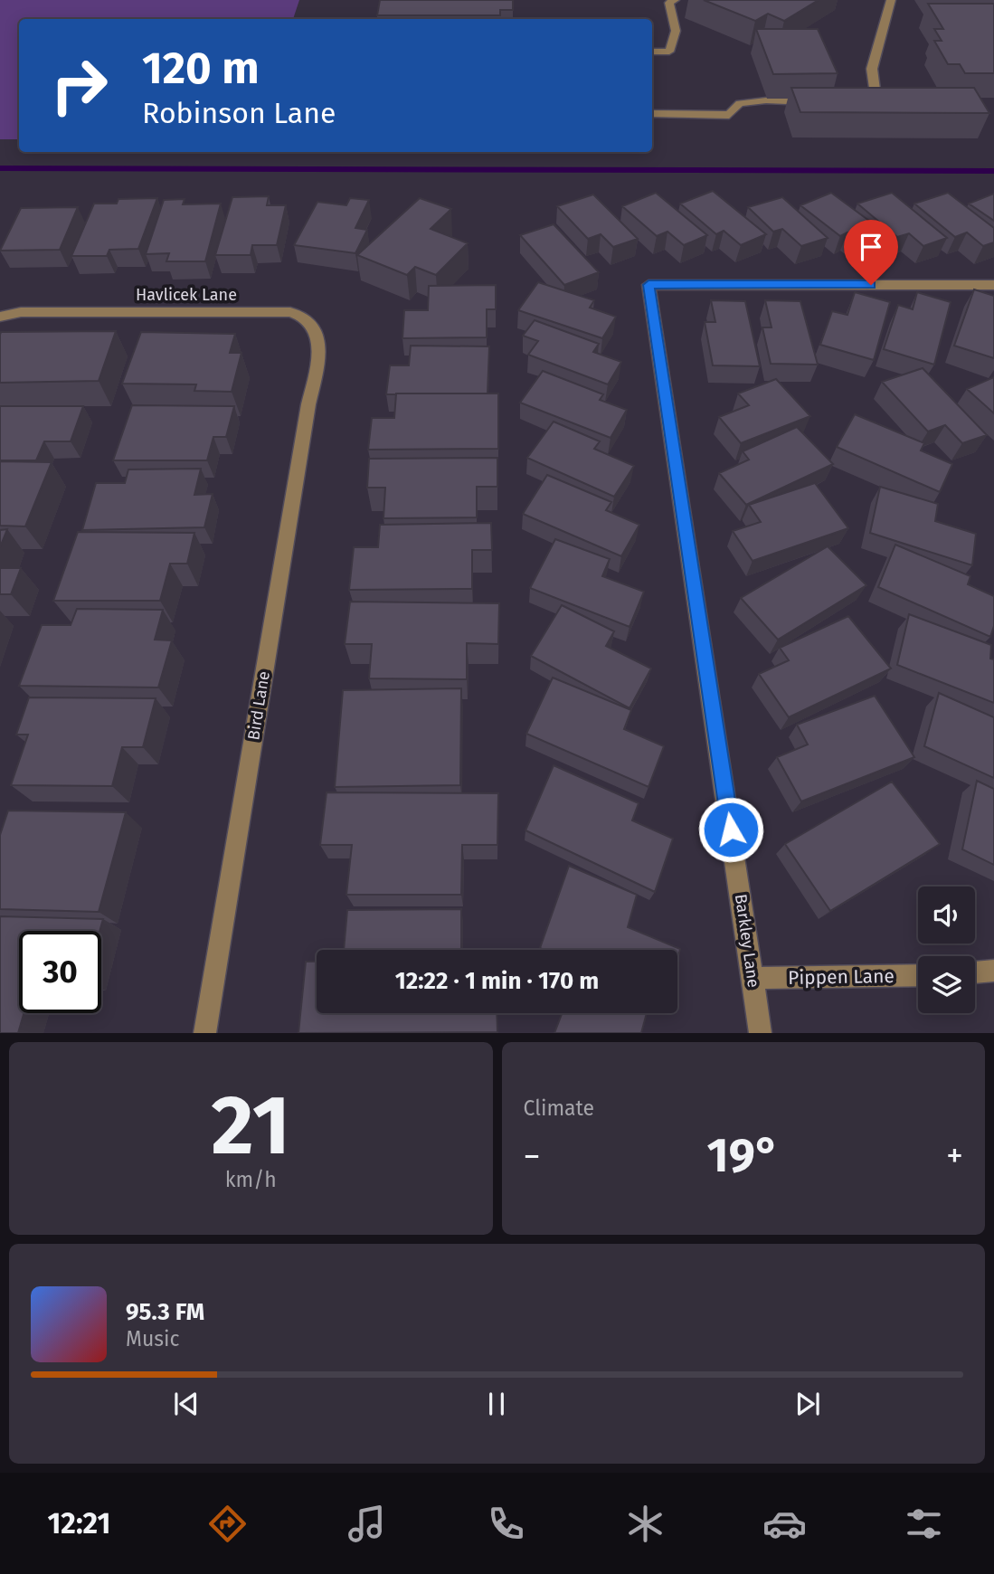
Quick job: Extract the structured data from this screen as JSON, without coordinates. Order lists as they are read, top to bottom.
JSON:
{
  "streets": {
    "street": [
      "Havlicek Lane",
      "Bird Lane",
      "Barkley Lane",
      "Pippen Lane"
    ]
  },
  "crossings": [
    ["Havlicek Lane", "Bird Lane"],
    ["Barkley Lane", "Pippen Lane"]
  ],
  "page": {
    "turn": ["120 m", "Robinson Lane"],
    "limit": "30",
    "trip": "12:22 · 1 min · 170 m",
    "tile": [
      ["21", "km/h"],
      "Climate"
    ],
    "heat": ["−", "19°", "+"],
    "song": ["95.3 FM", "Music"],
    "tabs": "12:21"
  }
}
